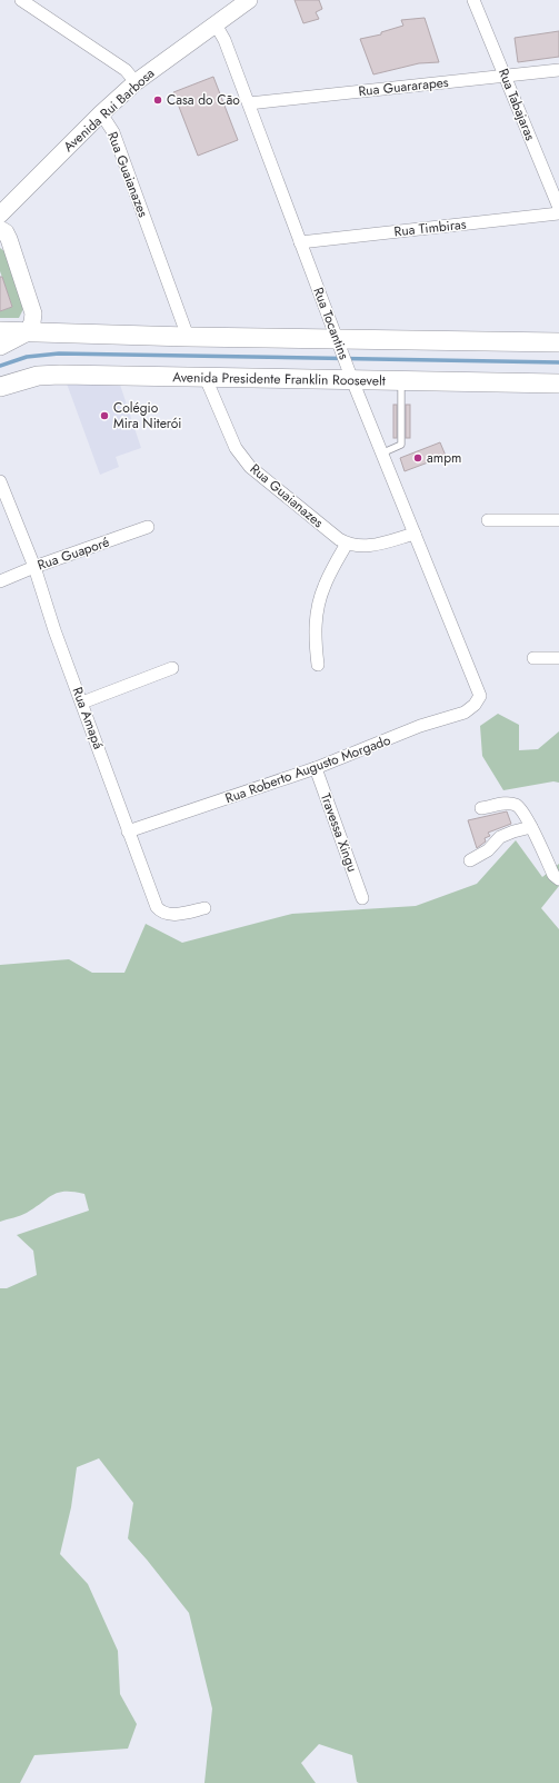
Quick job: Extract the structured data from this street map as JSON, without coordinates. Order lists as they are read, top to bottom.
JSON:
{
  "streets": {
    "main road": ["Avenida Rui Barbosa", "Avenida Presidente Franklin Roosevelt"],
    "street": [
      "Rua Guararapes",
      "Rua Tabajaras",
      "Rua Guaianazes",
      "Rua Timbiras",
      "Rua Tocantins",
      "Rua Guaporé",
      "Rua Amapá",
      "Rua Roberto Augusto Morgado",
      "Travessa Xingu"
    ]
  },
  "crossings": [
    ["Rua Guararapes", "Rua Tabajaras"],
    ["Rua Guararapes", "Rua Tocantins"],
    ["Avenida Rui Barbosa", "Rua Guaianazes"],
    ["Avenida Rui Barbosa", "Rua Tocantins"],
    ["Rua Guaianazes", "Avenida Presidente Franklin Roosevelt"],
    ["Rua Timbiras", "Rua Tocantins"],
    ["Rua Tocantins", "Avenida Presidente Franklin Roosevelt"],
    ["Rua Tocantins", "Rua Roberto Augusto Morgado"],
    ["Rua Guaporé", "Rua Amapá"],
    ["Rua Amapá", "Rua Roberto Augusto Morgado"],
    ["Rua Roberto Augusto Morgado", "Travessa Xingu"]
  ],
  "places": ["Casa do Cão", "Colégio Mira Niterói", "ampm"]
}
